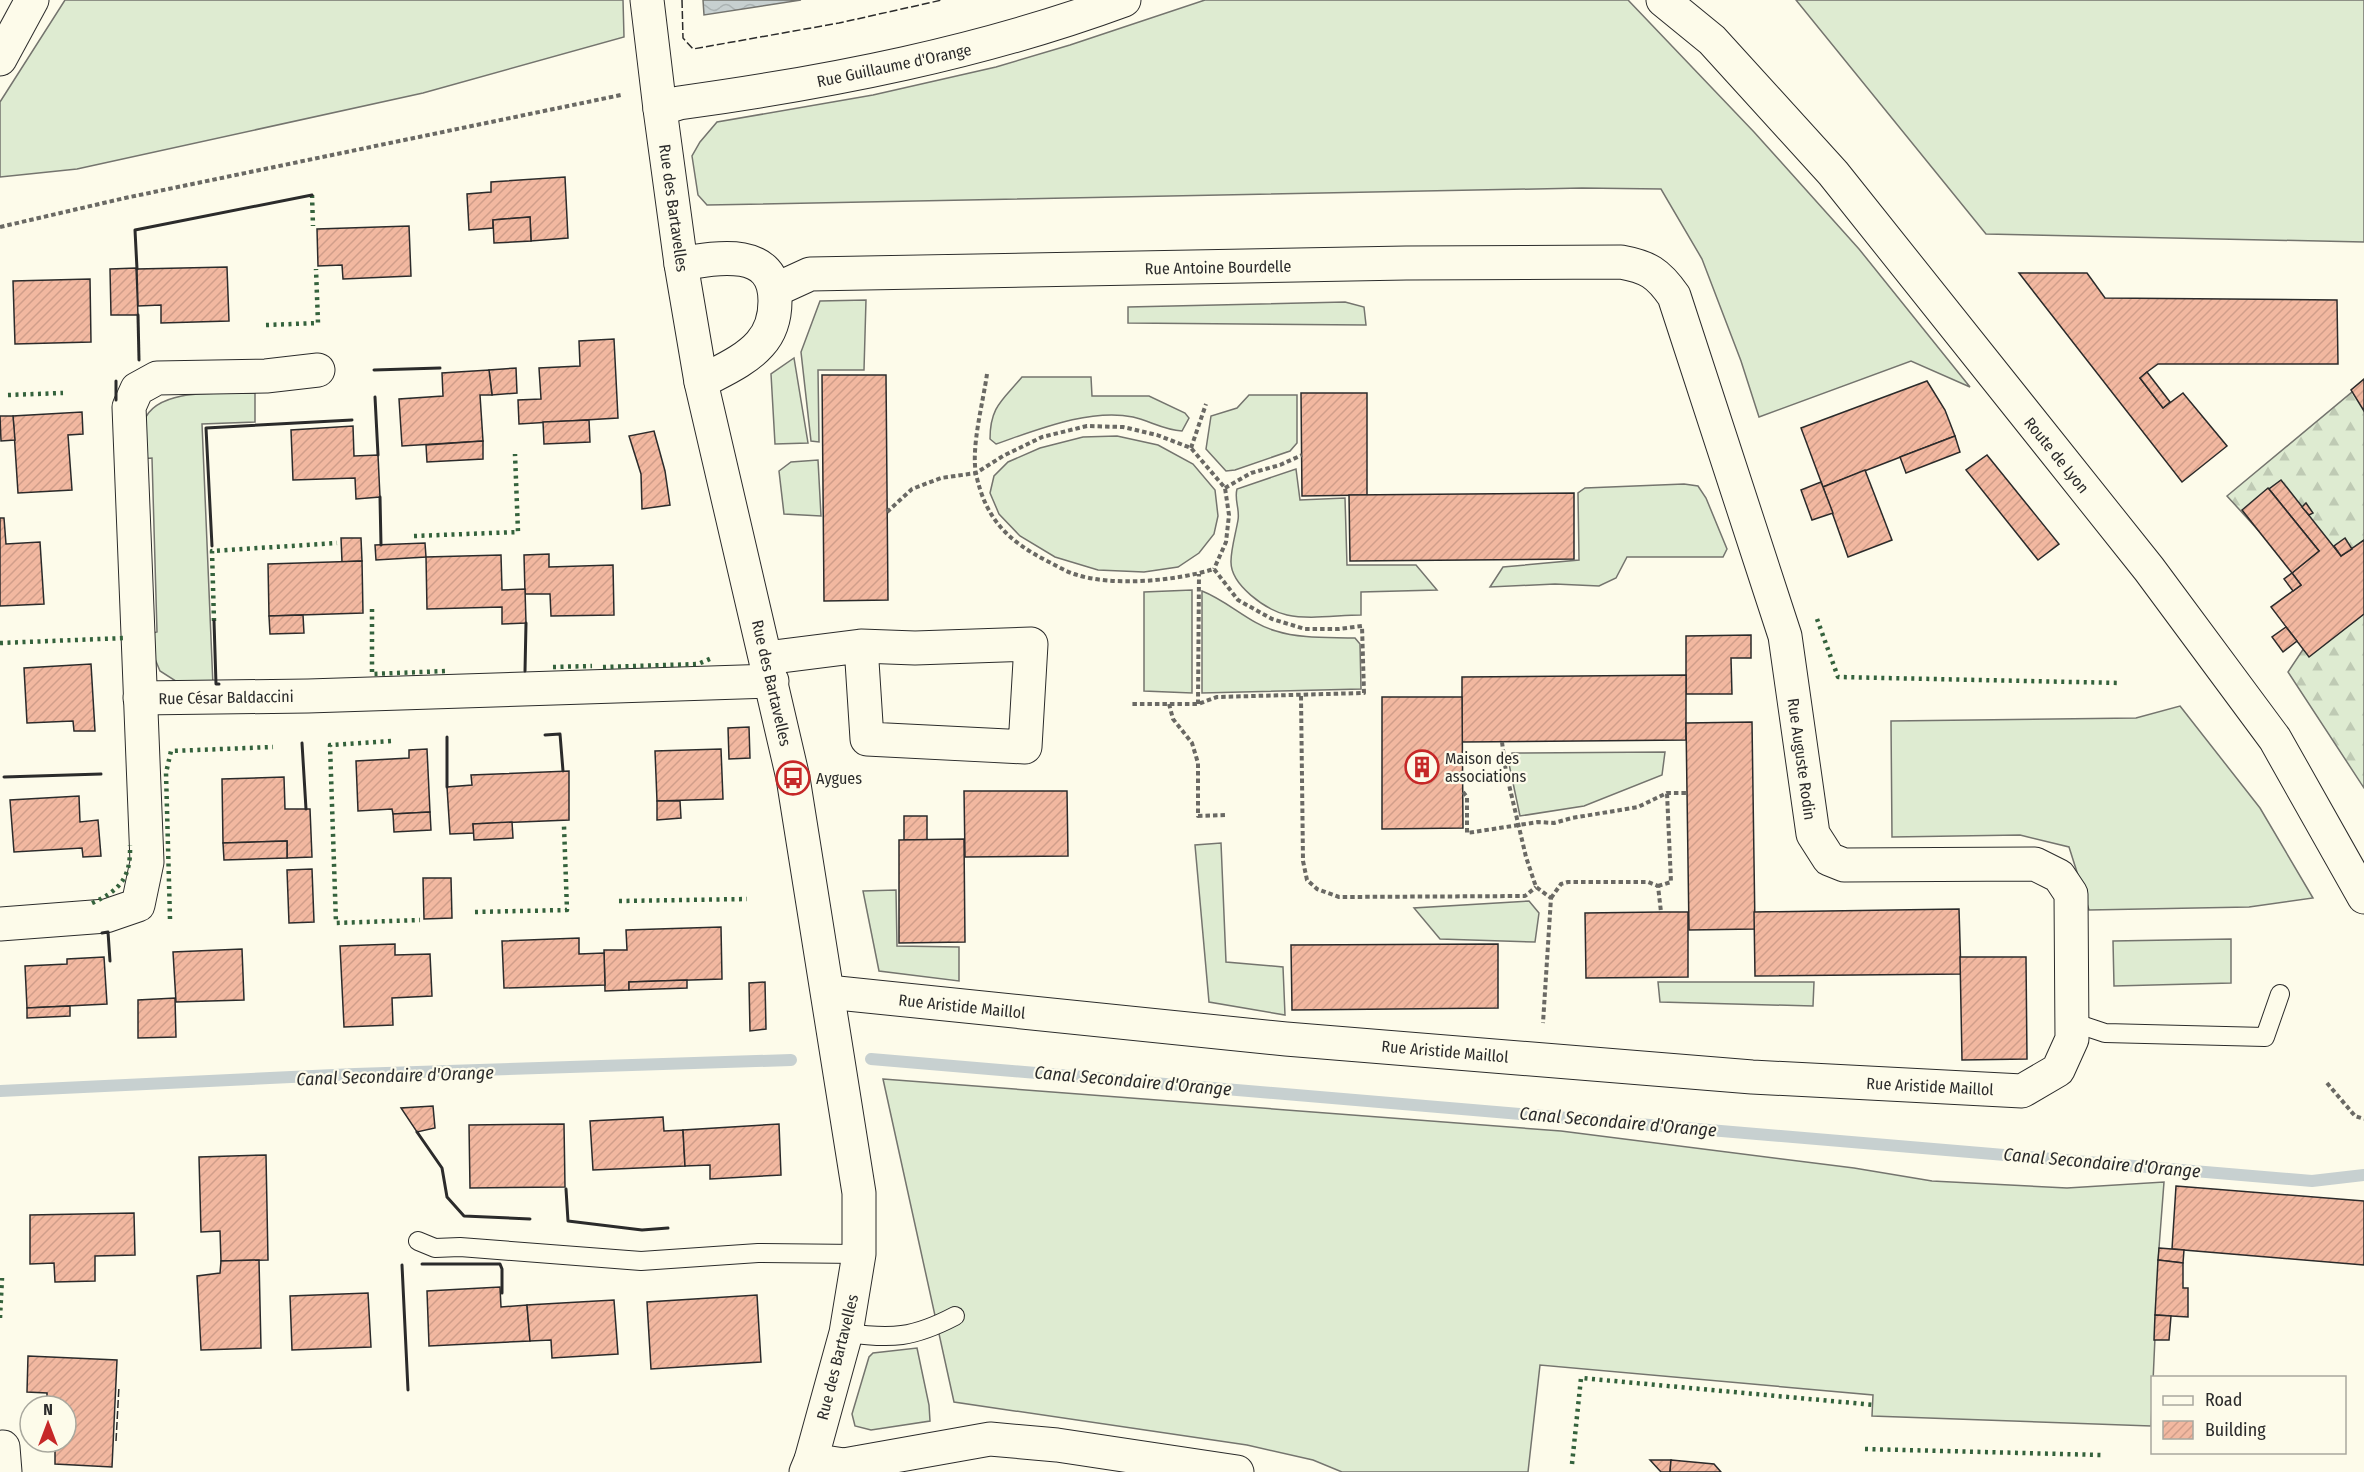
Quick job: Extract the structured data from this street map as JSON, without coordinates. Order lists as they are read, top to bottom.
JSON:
{
  "streets": {
    "street": [
      "Rue Guillaume d'Orange",
      "Rue des Bartavelles",
      "Rue Antoine Bourdelle",
      "Route de Lyon",
      "Rue César Baldaccini",
      "Rue Auguste Rodin",
      "Rue Aristide Maillol"
    ]
  },
  "crossings": [
    ["Rue Guillaume d'Orange", "Rue des Bartavelles"],
    ["Rue des Bartavelles", "Rue César Baldaccini"],
    ["Rue des Bartavelles", "Rue Aristide Maillol"],
    ["Rue Antoine Bourdelle", "Rue Auguste Rodin"],
    ["Rue Auguste Rodin", "Rue Aristide Maillol"]
  ],
  "water": ["Canal Secondaire d'Orange"],
  "places": {
    "building": ["Maison des associations"],
    "bus stop": ["Aygues"]
  },
  "legend": ["Road", "Building"],
  "north": "top"
}
